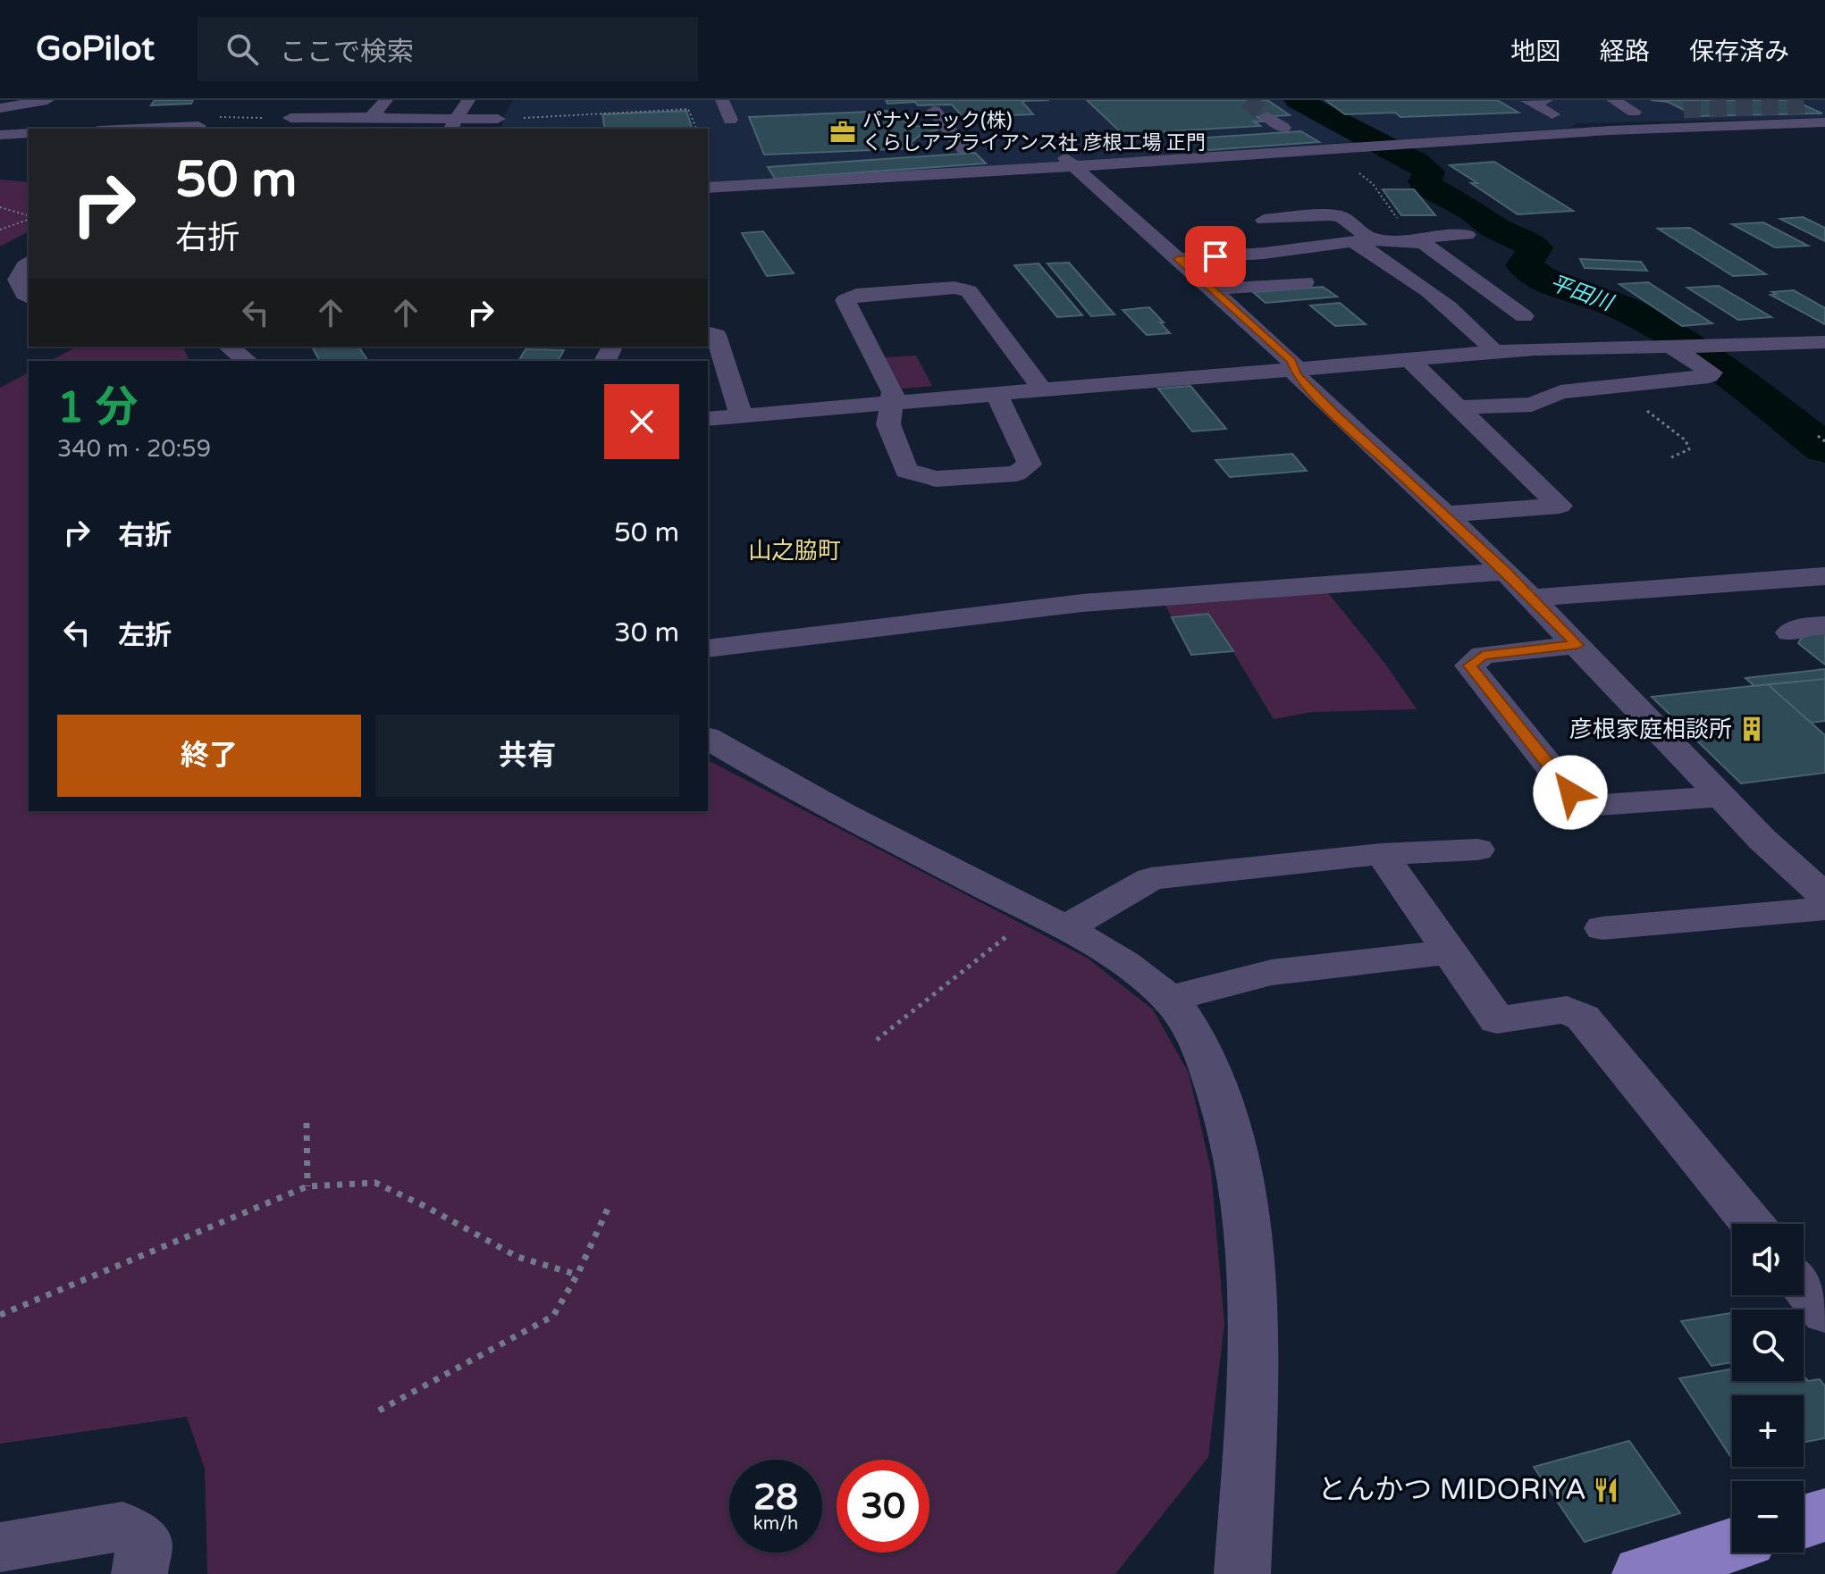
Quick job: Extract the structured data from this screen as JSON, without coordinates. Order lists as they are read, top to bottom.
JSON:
{
  "districts": ["山之脇町"],
  "water": ["平田川"],
  "places": {
    "office": ["パナソニック(株) くらしアプライアンス社 彦根工場 正門"],
    "building": ["彦根家庭相談所"],
    "restaurant": ["とんかつ MIDORIYA"]
  },
  "page": {
    "header": "GoPilot",
    "search": "ここで検索",
    "nav": ["地図", "経路", "保存済み"],
    "turn": ["50 m", "右折"],
    "heading": ["1 分", "340 m · 20:59"],
    "list": [
      {
        "name": "右折",
        "value": "50 m"
      },
      {
        "name": "左折",
        "value": "30 m"
      }
    ],
    "buttons": ["終了", "共有"],
    "map_buttons": ["+", "−"],
    "speed": "28 km/h",
    "limit": "30"
  }
}
